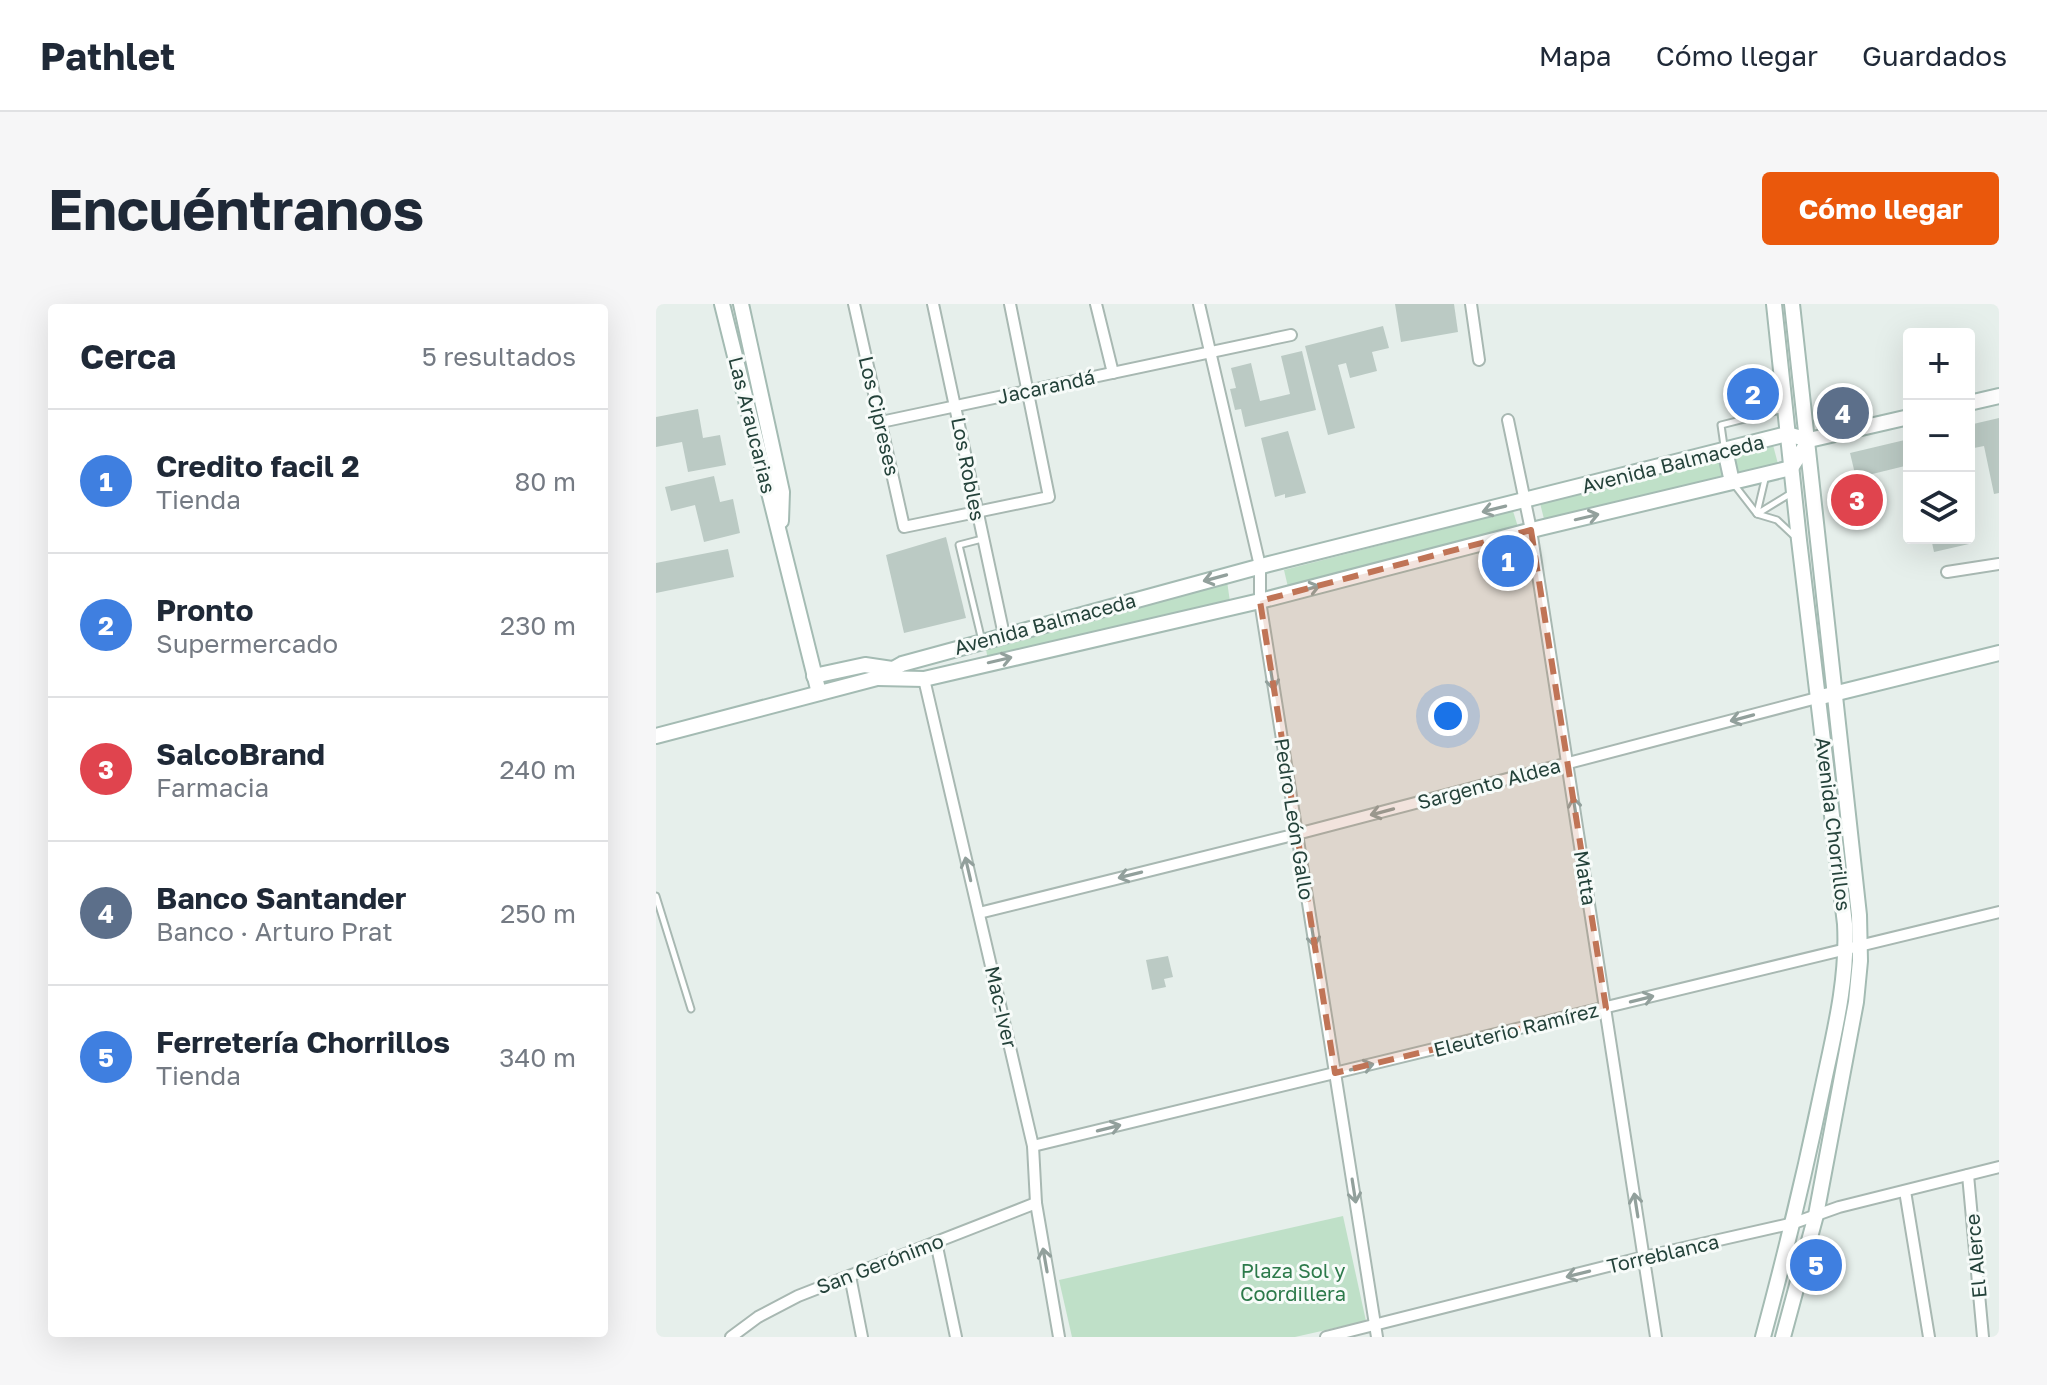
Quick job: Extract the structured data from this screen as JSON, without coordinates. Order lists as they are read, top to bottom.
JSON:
{
  "streets": {
    "main road": [
      "Las Araucarias",
      "Avenida Balmaceda",
      "Sargento Aldea",
      "Avenida Chorrillos"
    ],
    "street": [
      "Jacarandá",
      "Los Cipreses",
      "Los Robles",
      "Pedro León Gallo",
      "Matta",
      "Mac-Iver",
      "Eleuterio Ramírez",
      "Torreblanca",
      "El Alerce",
      "San Gerónimo"
    ]
  },
  "crossings": [
    ["Jacarandá", "Los Cipreses"],
    ["Jacarandá", "Los Robles"],
    ["Jacarandá", "Pedro León Gallo"],
    ["Los Cipreses", "Los Robles"],
    ["Las Araucarias", "Avenida Balmaceda"],
    ["Avenida Balmaceda", "Los Robles"],
    ["Avenida Balmaceda", "Pedro León Gallo"],
    ["Avenida Balmaceda", "Avenida Chorrillos"],
    ["Avenida Balmaceda", "Matta"],
    ["Avenida Balmaceda", "Mac-Iver"],
    ["Sargento Aldea", "Pedro León Gallo"],
    ["Sargento Aldea", "Avenida Chorrillos"],
    ["Sargento Aldea", "Matta"],
    ["Sargento Aldea", "Mac-Iver"],
    ["Pedro León Gallo", "Eleuterio Ramírez"],
    ["Pedro León Gallo", "Torreblanca"],
    ["Avenida Chorrillos", "Eleuterio Ramírez"],
    ["Avenida Chorrillos", "Torreblanca"],
    ["Matta", "Eleuterio Ramírez"],
    ["Matta", "Torreblanca"],
    ["Mac-Iver", "Eleuterio Ramírez"],
    ["Mac-Iver", "San Gerónimo"],
    ["Torreblanca", "El Alerce"]
  ],
  "one_way": [
    "Sargento Aldea",
    "Pedro León Gallo",
    "Matta",
    "Mac-Iver",
    "Eleuterio Ramírez",
    "Torreblanca"
  ],
  "parks": ["Plaza Sol y Coordillera"],
  "page": {
    "header": "Pathlet",
    "nav": ["Mapa", "Cómo llegar", "Guardados"],
    "buttons": "Cómo llegar",
    "title": "Encuéntranos",
    "heading": ["Cerca", "5 resultados"],
    "map_buttons": ["+", "−"],
    "pins": [
      "2",
      "4",
      "3",
      "1",
      "5"
    ],
    "list": [
      {
        "mark": "1",
        "name": "Credito facil 2",
        "note": "Tienda",
        "value": "80 m"
      },
      {
        "mark": "2",
        "name": "Pronto",
        "note": "Supermercado",
        "value": "230 m"
      },
      {
        "mark": "3",
        "name": "SalcoBrand",
        "note": "Farmacia",
        "value": "240 m"
      },
      {
        "mark": "4",
        "name": "Banco Santander",
        "note": "Banco · Arturo Prat",
        "value": "250 m"
      },
      {
        "mark": "5",
        "name": "Ferretería Chorrillos",
        "note": "Tienda",
        "value": "340 m"
      }
    ]
  }
}
